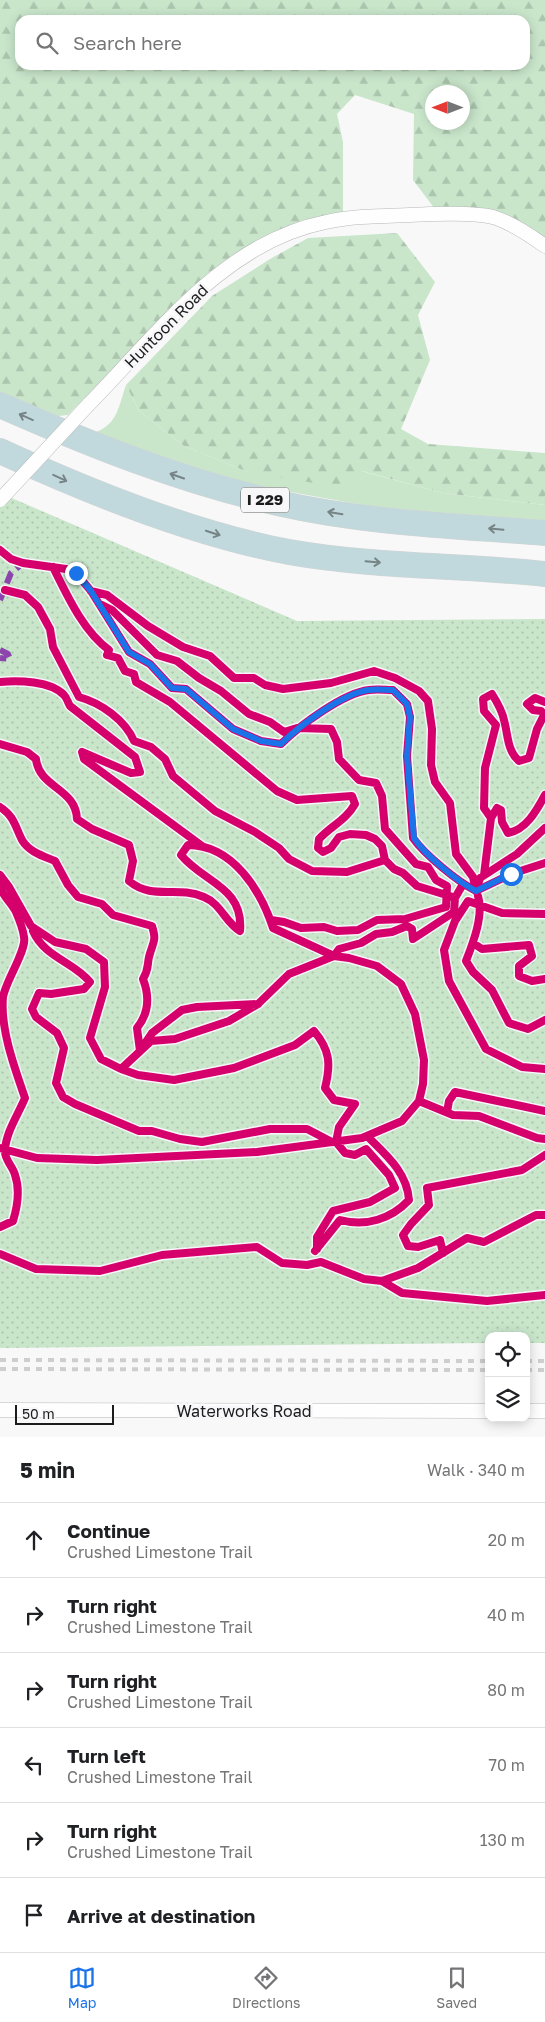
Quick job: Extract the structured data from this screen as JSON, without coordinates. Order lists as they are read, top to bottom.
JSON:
{
  "streets": {
    "highway": ["I 229"],
    "street": ["Huntoon Road", "Waterworks Road"]
  },
  "scale_bar": "50 m",
  "north": "left",
  "page": {
    "search": "Search here",
    "scale": "50 m",
    "heading": ["5 min", "Walk · 340 m"],
    "list": [
      ["Continue", "Crushed Limestone Trail", "20 m"],
      ["Turn right", "Crushed Limestone Trail", "40 m"],
      ["Turn right", "Crushed Limestone Trail", "80 m"],
      ["Turn left", "Crushed Limestone Trail", "70 m"],
      ["Turn right", "Crushed Limestone Trail", "130 m"],
      "Arrive at destination"
    ],
    "nav": ["Map", "Directions", "Saved"]
  }
}
